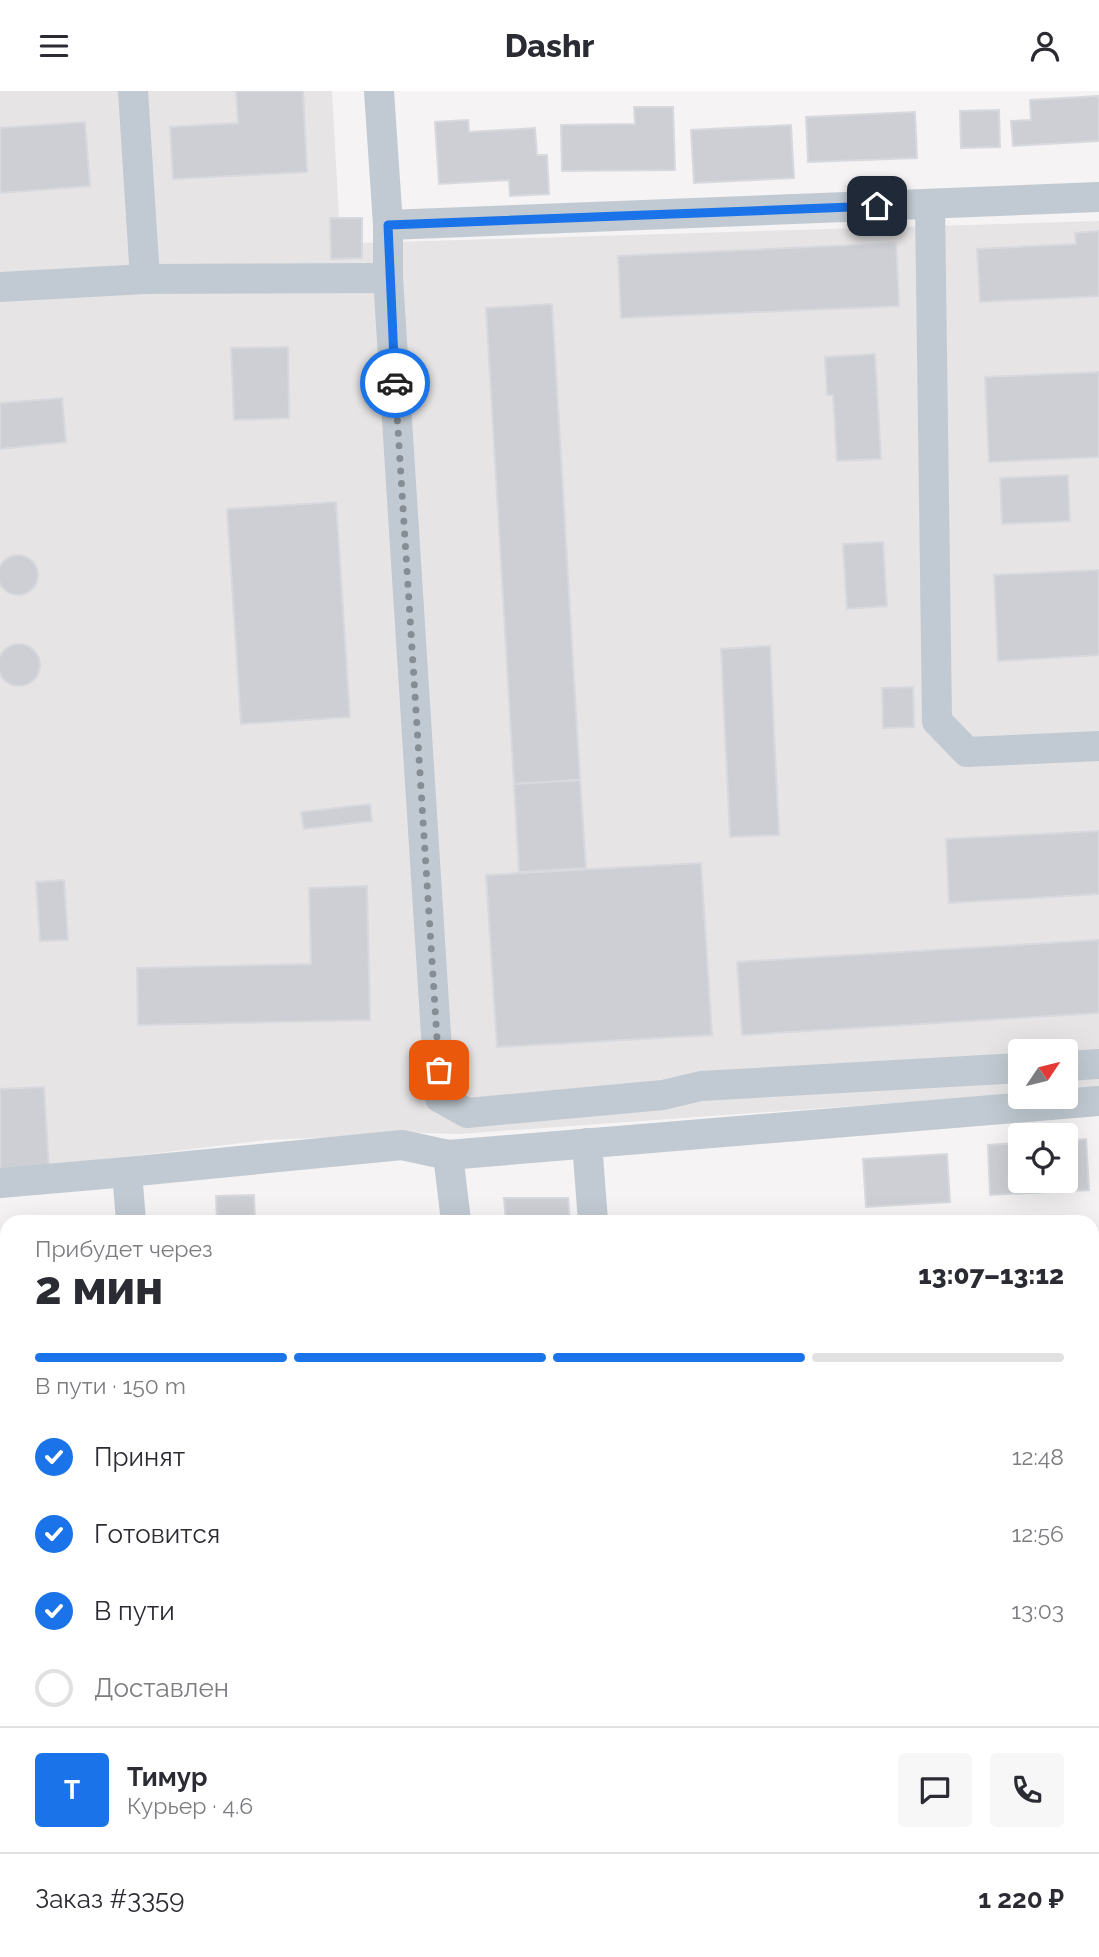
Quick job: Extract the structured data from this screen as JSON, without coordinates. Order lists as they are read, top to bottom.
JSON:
{
  "north": "top right",
  "page": {
    "header": "Dashr",
    "heading": ["2 мин", "Прибудет через", "13:07–13:12"],
    "panel": [
      "Тимур",
      "Курьер · 4.6",
      "Заказ #3359",
      "1 220 ₽"
    ],
    "bar": "В пути · 150 m",
    "list": [
      ["Принят", "12:48"],
      ["Готовится", "12:56"],
      ["В пути", "13:03"],
      "Доставлен"
    ],
    "round": "Т"
  }
}
